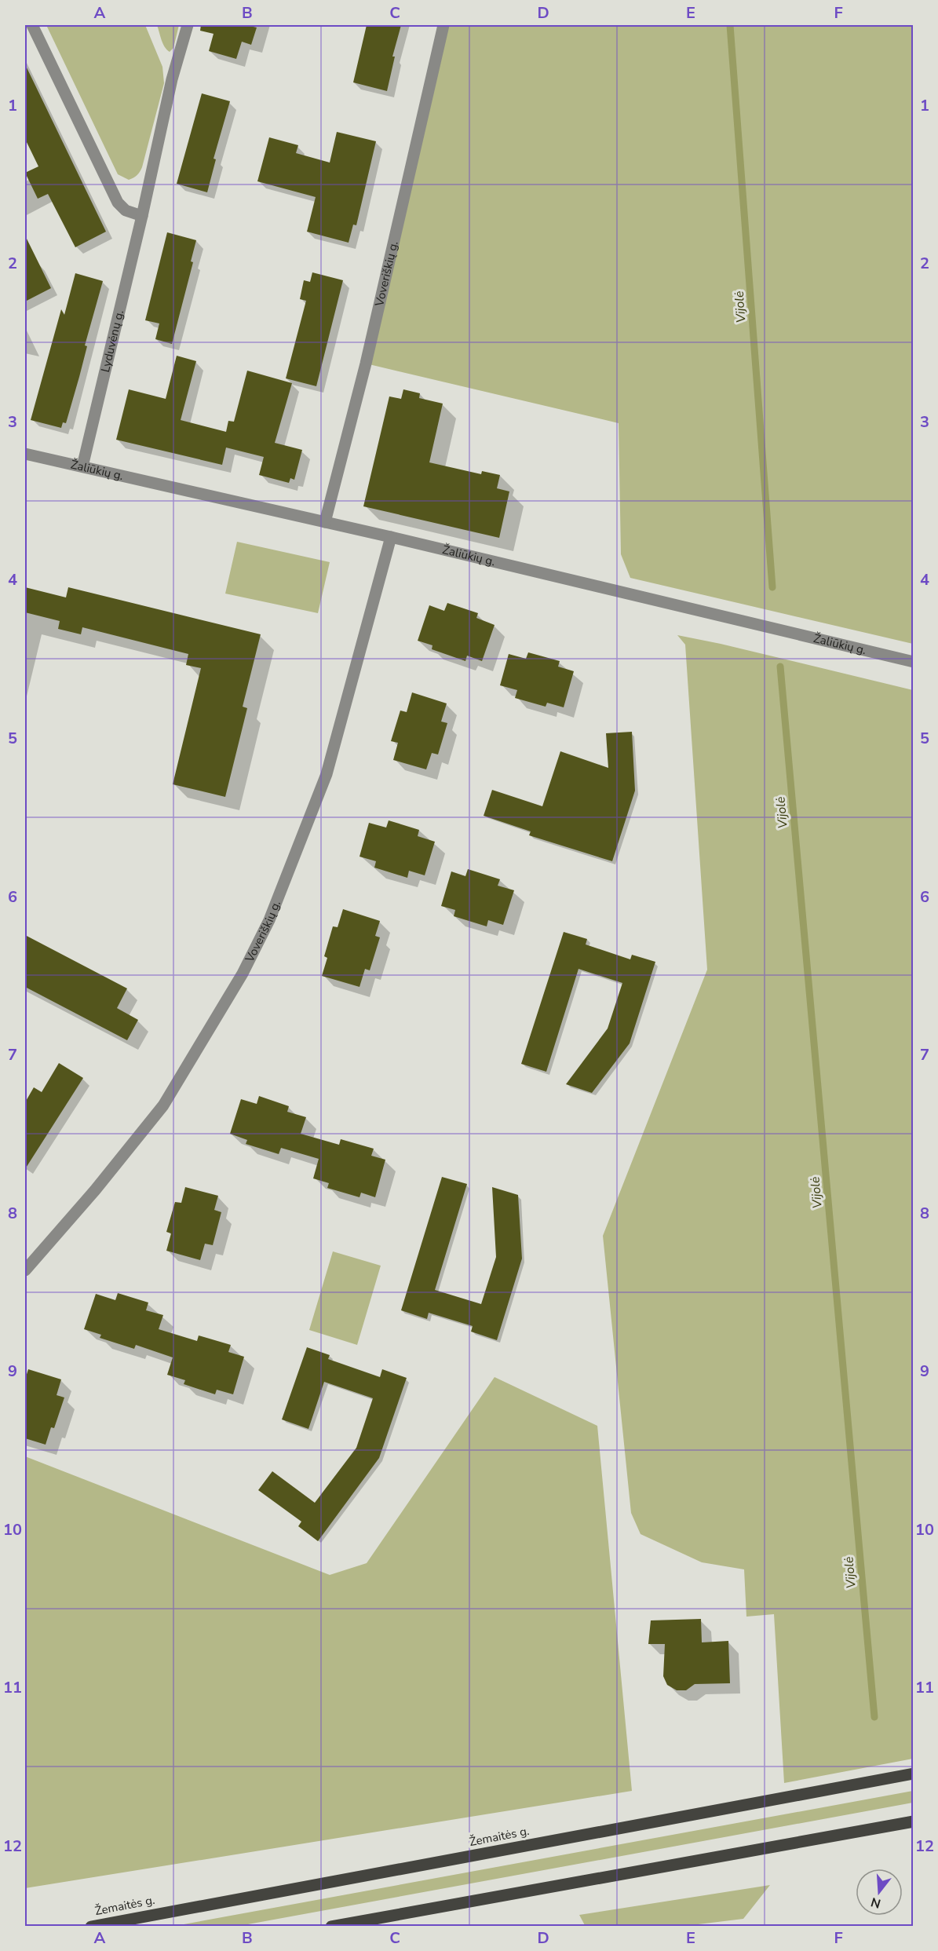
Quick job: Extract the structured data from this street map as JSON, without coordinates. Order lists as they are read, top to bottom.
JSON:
{
  "streets": {
    "main road": ["Žemaitės g."],
    "street": ["Voveriškių g.", "Lyduvėnų g.", "Žaliūkių g."]
  },
  "crossings": [
    ["Voveriškių g.", "Žaliūkių g."],
    ["Lyduvėnų g.", "Žaliūkių g."]
  ],
  "water": ["Vijolė"],
  "north": "bottom",
  "grid": {
    "columns": [
      "A",
      "B",
      "C",
      "D",
      "E",
      "F"
    ],
    "rows": [
      "1",
      "2",
      "3",
      "4",
      "5",
      "6",
      "7",
      "8",
      "9",
      "10",
      "11",
      "12"
    ]
  }
}
